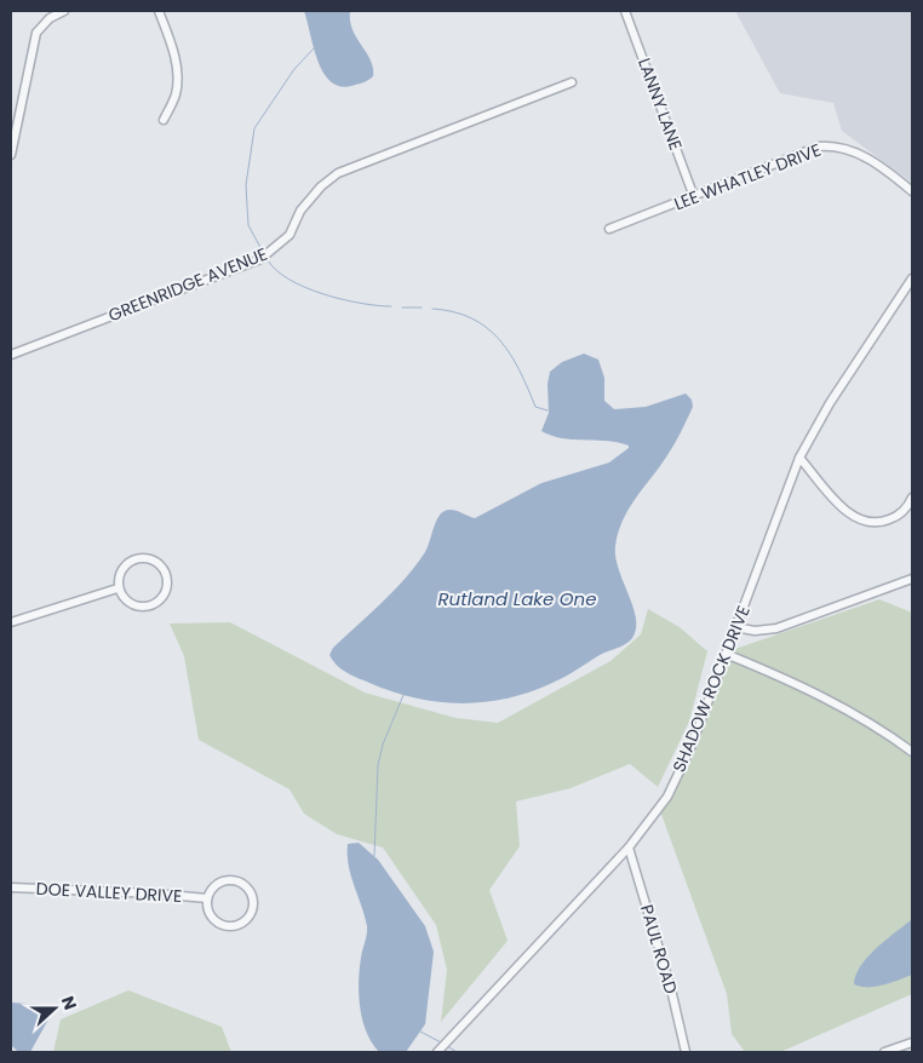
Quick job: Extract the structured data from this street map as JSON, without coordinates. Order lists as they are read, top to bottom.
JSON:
{
  "streets": {
    "street": [
      "LANNY LANE",
      "LEE WHATLEY DRIVE",
      "GREENRIDGE AVENUE",
      "SHADOW ROCK DRIVE",
      "DOE VALLEY DRIVE",
      "PAUL ROAD"
    ]
  },
  "crossings": [
    ["LANNY LANE", "LEE WHATLEY DRIVE"],
    ["SHADOW ROCK DRIVE", "PAUL ROAD"]
  ],
  "water": ["Rutland Lake One"],
  "north": "right"
}
